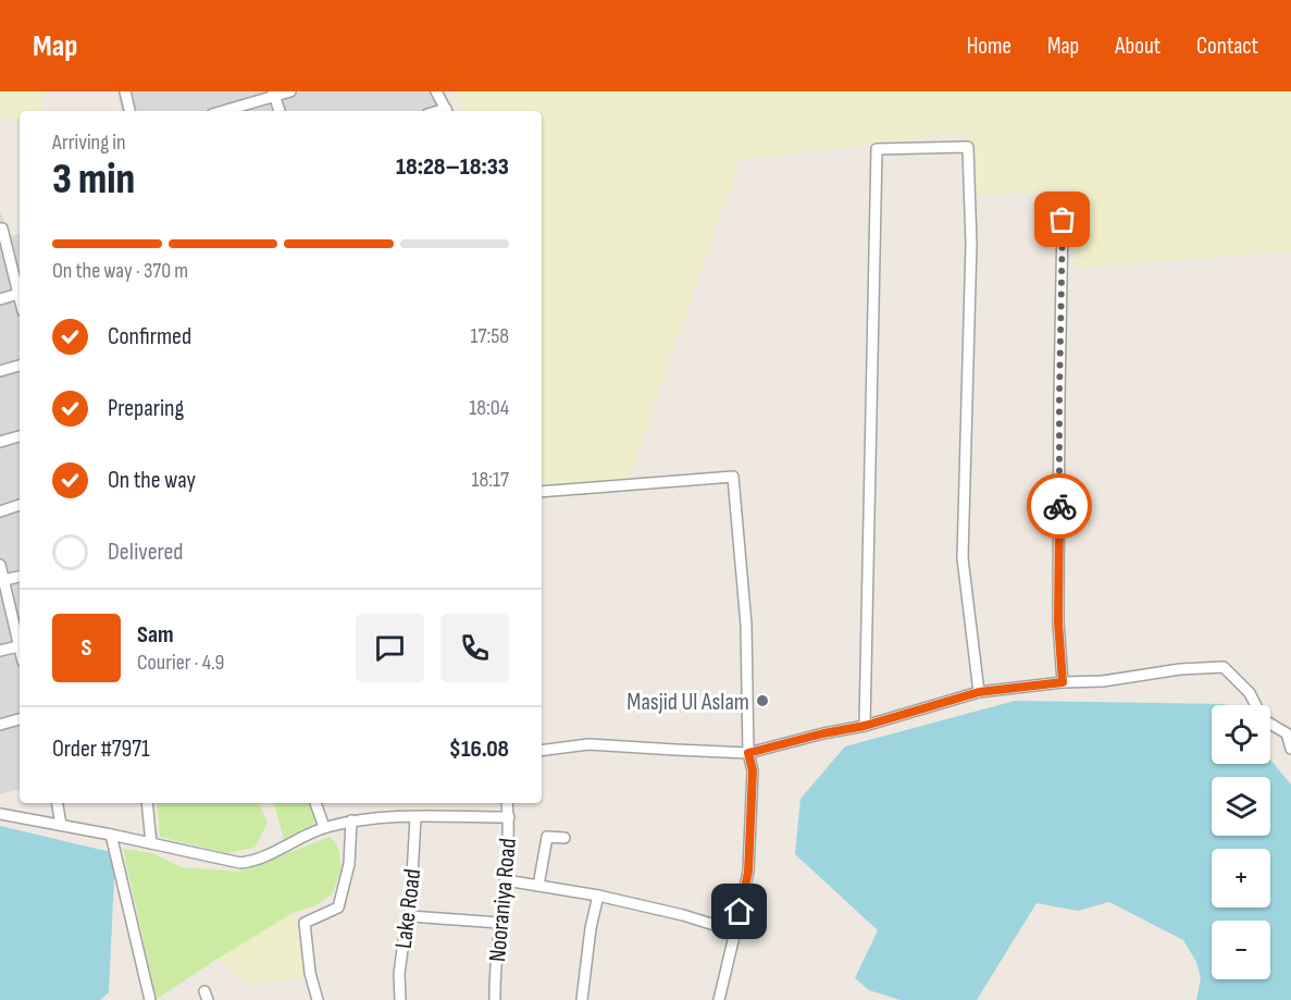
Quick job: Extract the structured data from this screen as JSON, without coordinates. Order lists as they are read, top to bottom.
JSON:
{
  "streets": {
    "street": ["Nooraniya Road", "Lake Road"]
  },
  "places": ["Masjid Ul Aslam"],
  "page": {
    "header": "Map",
    "nav": [
      "Home",
      "Map",
      "About",
      "Contact"
    ],
    "heading": ["3 min", "Arriving in", "18:28–18:33"],
    "panel": [
      "Sam",
      "Courier · 4.9",
      "Order #7971",
      "$16.08"
    ],
    "bar": "On the way · 370 m",
    "list": [
      ["Confirmed", "17:58"],
      ["Preparing", "18:04"],
      ["On the way", "18:17"],
      "Delivered"
    ],
    "round": "S",
    "map_buttons": ["+", "−"]
  }
}
